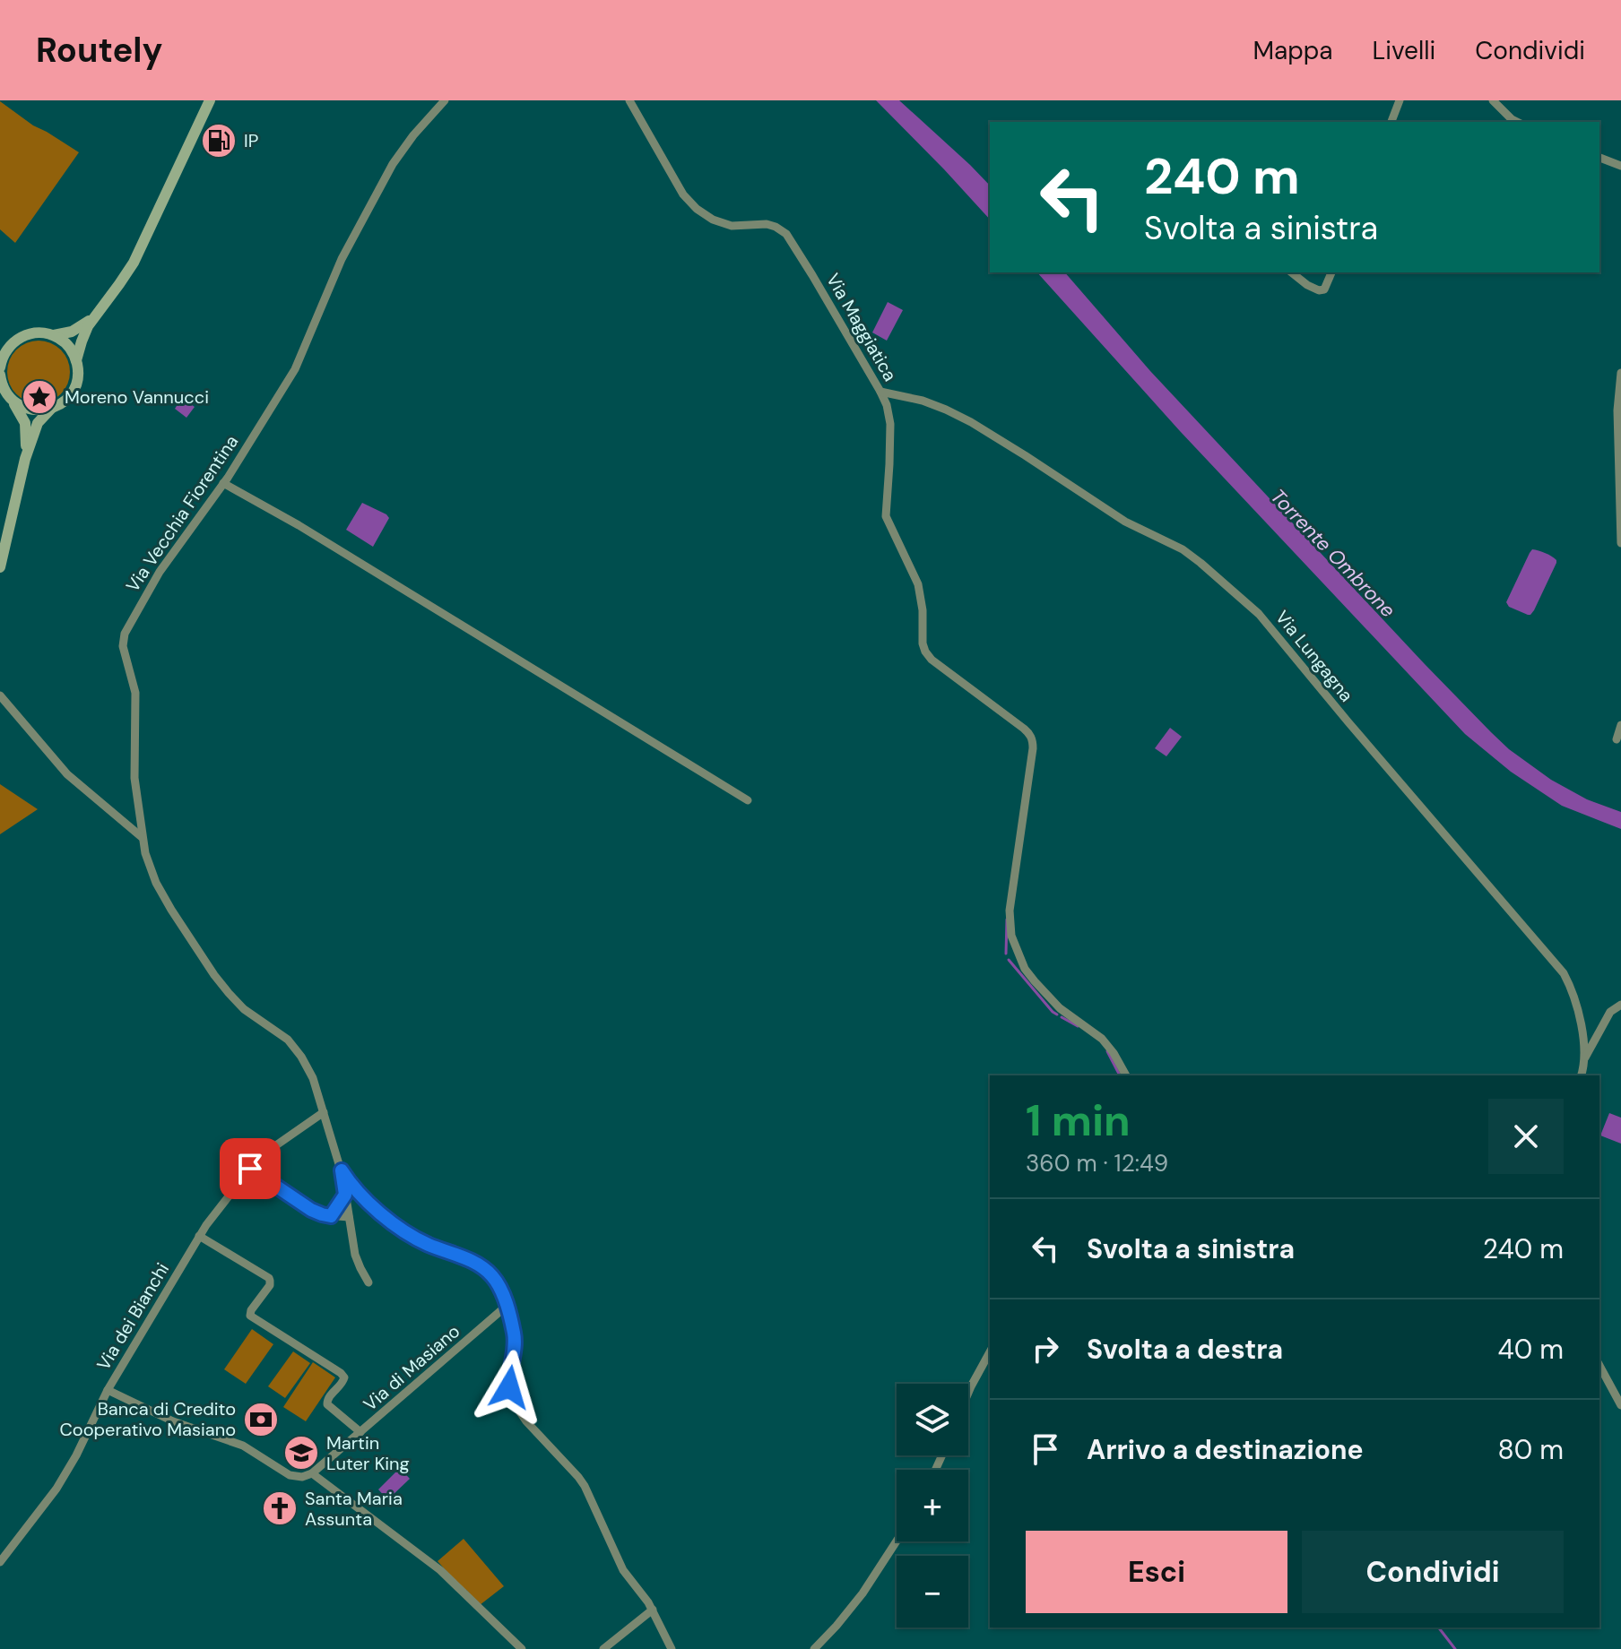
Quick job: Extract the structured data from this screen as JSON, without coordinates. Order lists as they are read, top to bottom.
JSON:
{
  "streets": {
    "street": [
      "Via Maggiatica",
      "Via Vecchia Fiorentina",
      "Via Lungagna",
      "Via dei Bianchi",
      "Via di Masiano"
    ]
  },
  "crossings": [
    ["Via Maggiatica", "Via Lungagna"],
    ["Via Vecchia Fiorentina", "Via dei Bianchi"],
    ["Via Vecchia Fiorentina", "Via di Masiano"]
  ],
  "water": ["Torrente Ombrone"],
  "places": {
    "fuel station": ["IP"],
    "place": ["Moreno Vannucci"],
    "bank": ["Banca di Credito Cooperativo Masiano"],
    "school or university": ["Martin Luter King"],
    "church": ["Santa Maria Assunta"]
  },
  "page": {
    "header": "Routely",
    "nav": ["Mappa", "Livelli", "Condividi"],
    "turn": ["240 m", "Svolta a sinistra"],
    "heading": ["1 min", "360 m · 12:49"],
    "list": [
      {
        "name": "Svolta a sinistra",
        "value": "240 m"
      },
      {
        "name": "Svolta a destra",
        "value": "40 m"
      },
      {
        "name": "Arrivo a destinazione",
        "value": "80 m"
      }
    ],
    "map_buttons": ["+", "−"],
    "buttons": ["Esci", "Condividi"]
  }
}
